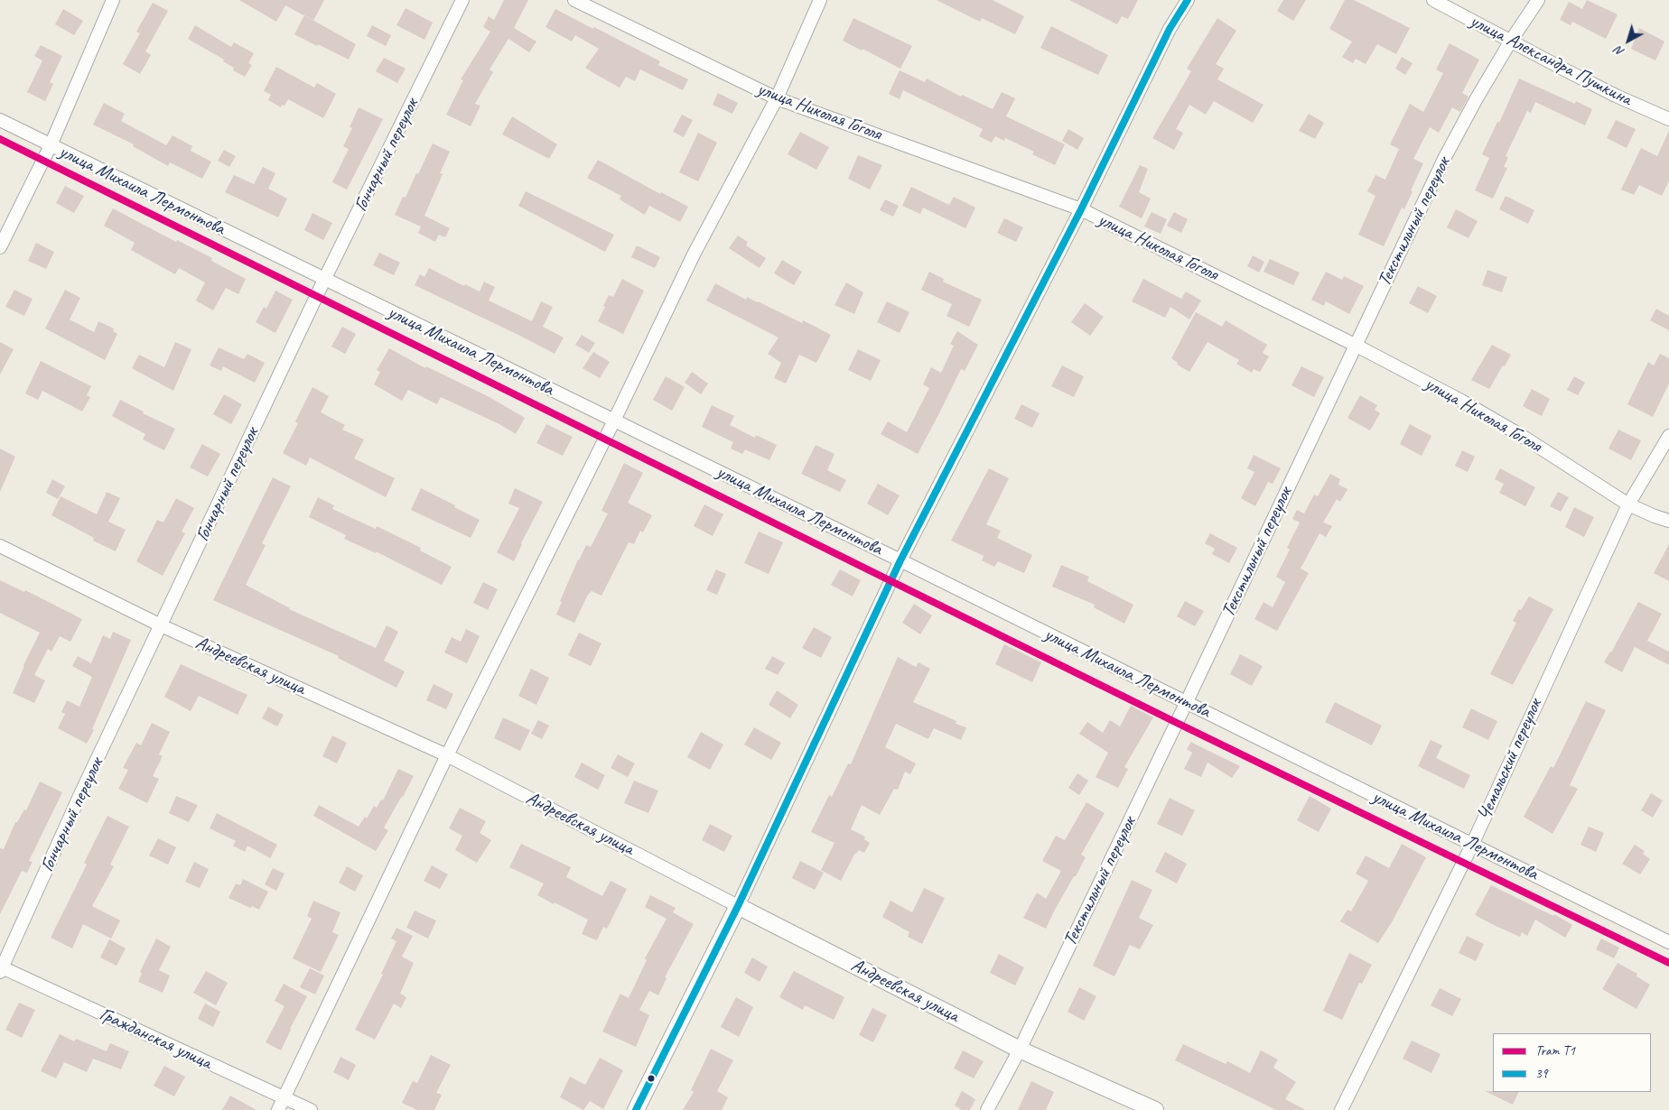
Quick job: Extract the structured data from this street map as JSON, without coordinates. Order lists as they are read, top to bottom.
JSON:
{
  "streets": {
    "street": [
      "улица Александра Пушкина",
      "улица Николая Гоголя",
      "Гончарный переулок",
      "улица Михаила Лермонтова",
      "Текстильный переулок",
      "Андреевская улица",
      "Чемальский переулок",
      "Гражданская улица"
    ]
  },
  "crossings": [
    ["улица Александра Пушкина", "Текстильный переулок"],
    ["улица Николая Гоголя", "Текстильный переулок"],
    ["улица Николая Гоголя", "Чемальский переулок"],
    ["Гончарный переулок", "улица Михаила Лермонтова"],
    ["Гончарный переулок", "Андреевская улица"],
    ["Гончарный переулок", "Гражданская улица"],
    ["улица Михаила Лермонтова", "Текстильный переулок"],
    ["улица Михаила Лермонтова", "Чемальский переулок"],
    ["Текстильный переулок", "Андреевская улица"]
  ],
  "lines": ["transit line 39", "tram line T1"],
  "legend": ["Tram T1", "39"],
  "north": "bottom left"
}
